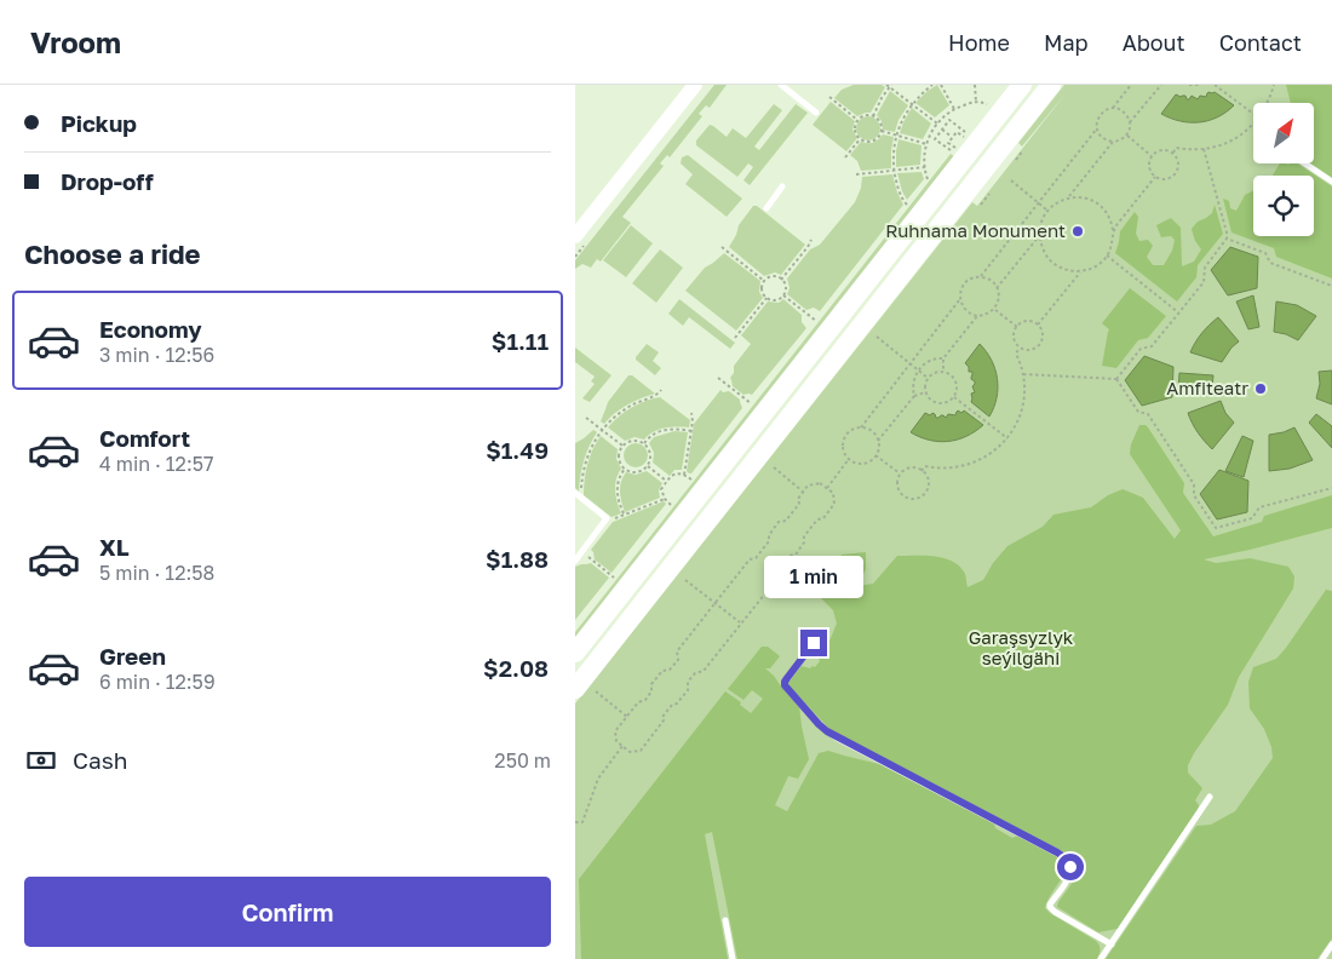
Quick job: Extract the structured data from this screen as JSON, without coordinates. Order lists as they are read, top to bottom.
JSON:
{
  "parks": ["Garaşsyzlyk seýilgähi"],
  "places": ["Ruhnama Monument", "Amfiteatr"],
  "north": "top right",
  "page": {
    "header": "Vroom",
    "nav": [
      "Home",
      "Map",
      "About",
      "Contact"
    ],
    "banner": ["Pickup", "Drop-off"],
    "heading": "Choose a ride",
    "list": [
      {
        "name": "Economy",
        "note": "3 min · 12:56",
        "value": "$1.11"
      },
      {
        "name": "Comfort",
        "note": "4 min · 12:57",
        "value": "$1.49"
      },
      {
        "name": "XL",
        "note": "5 min · 12:58",
        "value": "$1.88"
      },
      {
        "name": "Green",
        "note": "6 min · 12:59",
        "value": "$2.08"
      }
    ],
    "bubble": "1 min",
    "pay": ["Cash", "250 m"],
    "buttons": "Confirm"
  }
}
